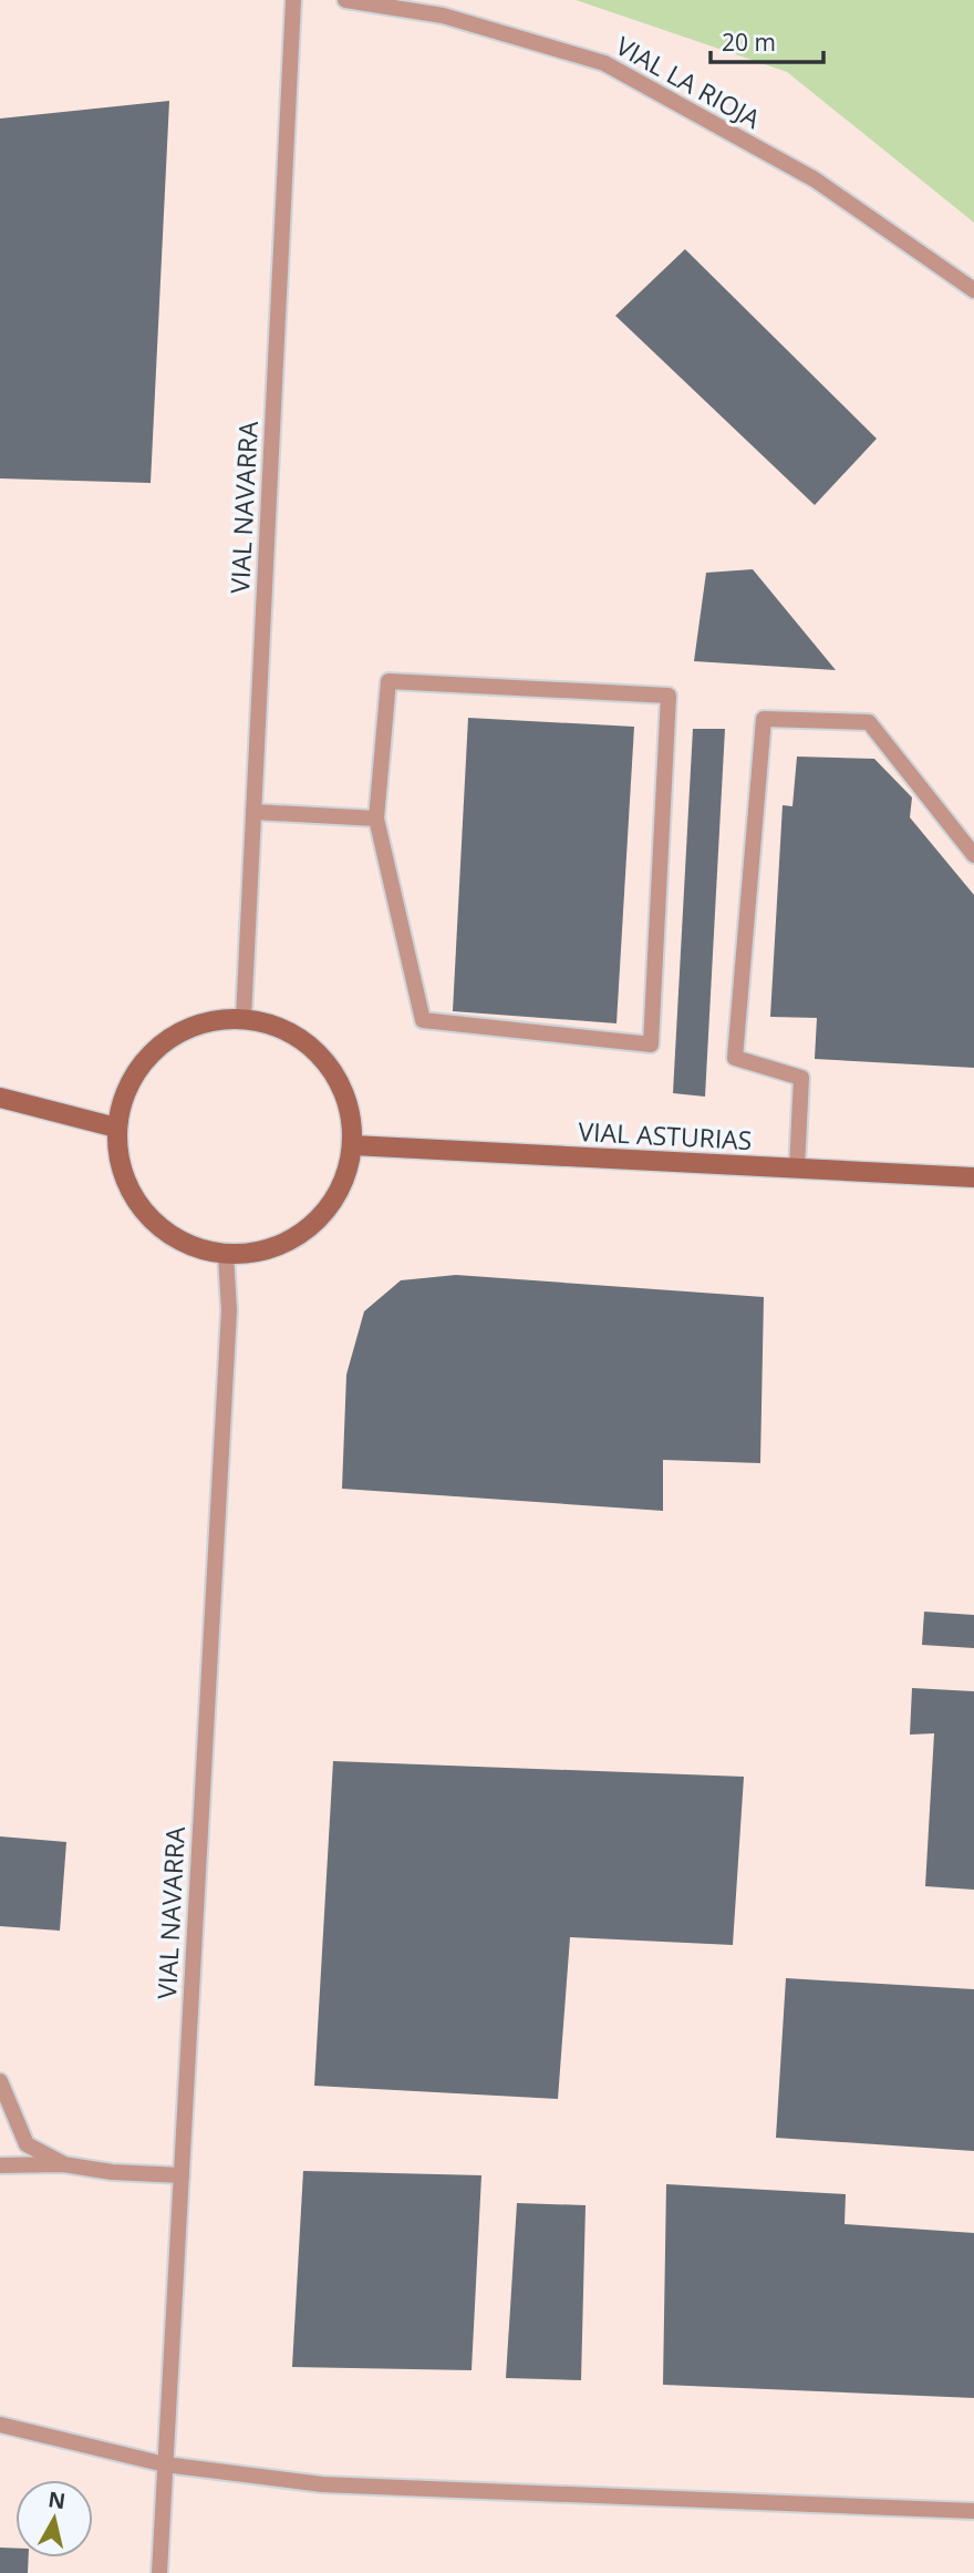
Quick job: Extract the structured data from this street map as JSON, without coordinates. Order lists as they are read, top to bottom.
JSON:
{
  "streets": {
    "street": ["VIAL ASTURIAS"],
    "lane": ["VIAL LA RIOJA", "VIAL NAVARRA"]
  },
  "crossings": [
    ["VIAL NAVARRA", "VIAL ASTURIAS"]
  ],
  "scale_bar": "20 m",
  "north": "top"
}
